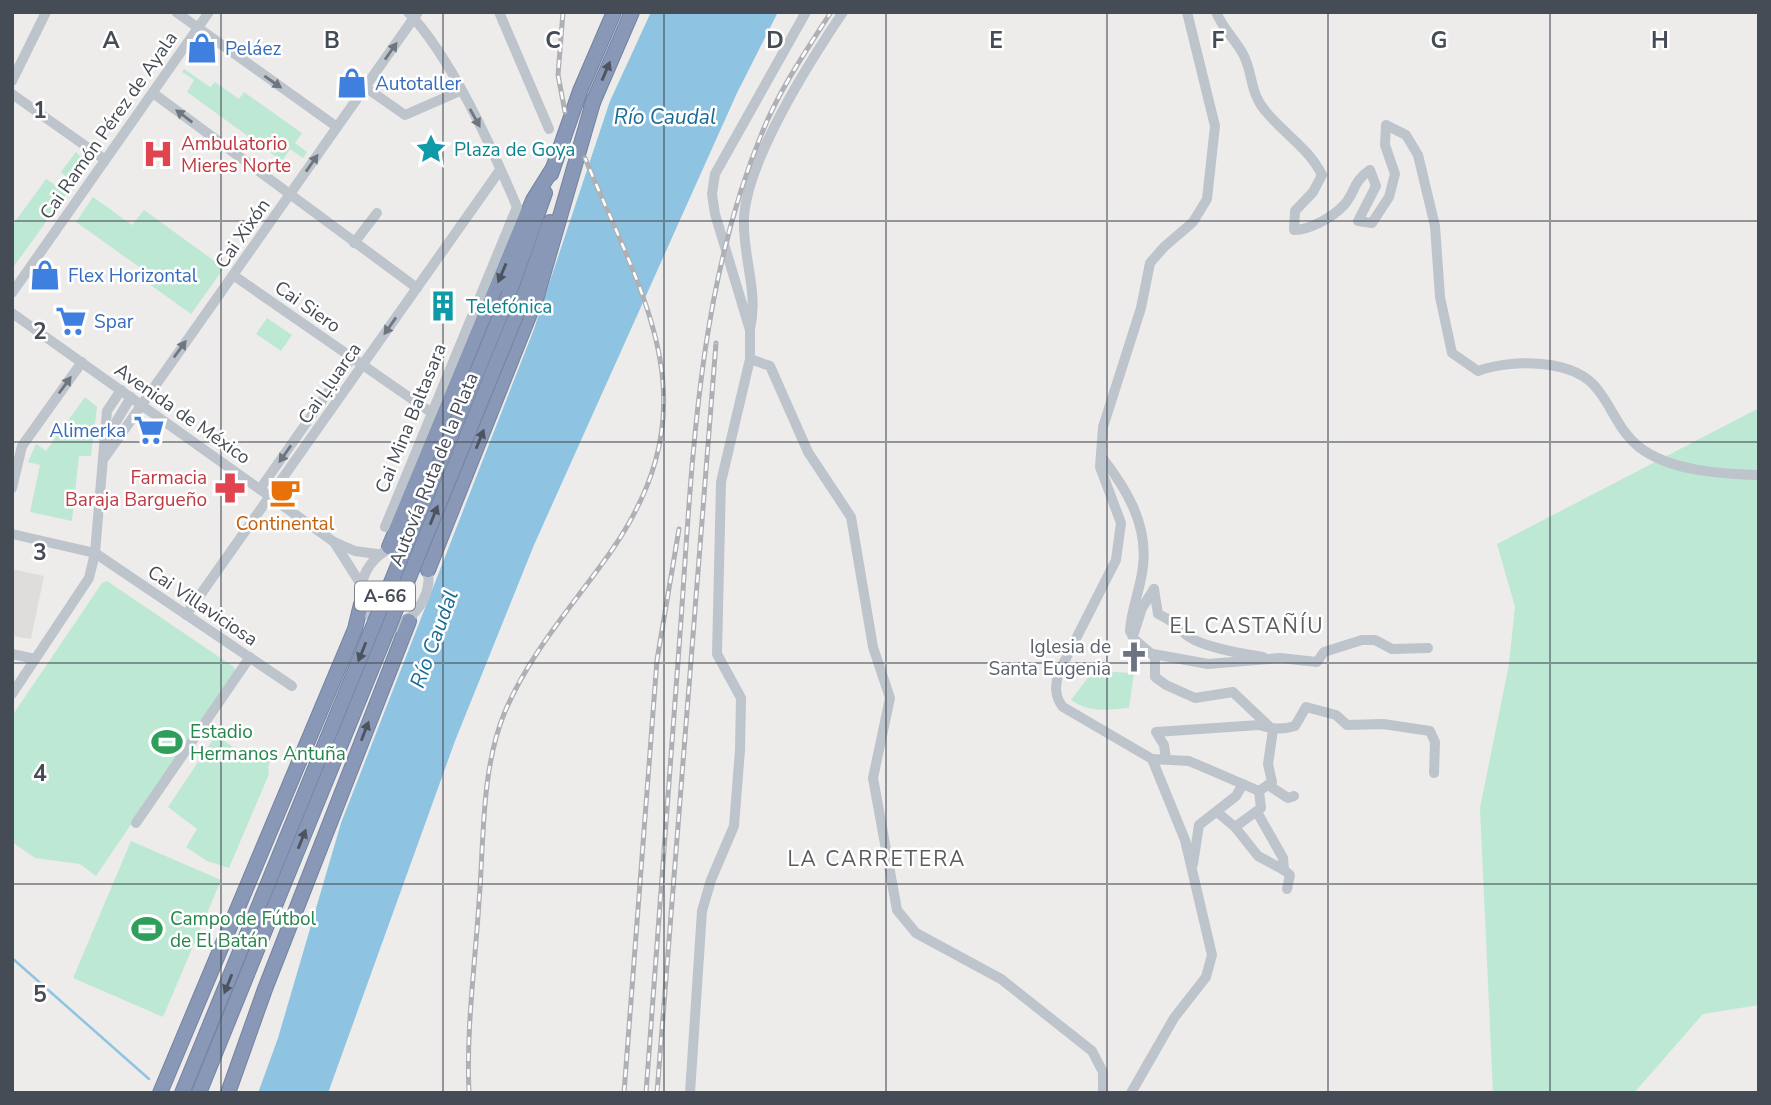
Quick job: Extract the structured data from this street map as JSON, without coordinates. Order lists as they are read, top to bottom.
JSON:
{
  "streets": {
    "highway": ["Autovía Ruta de la Plata", "A-66"],
    "street": [
      "Cai Ramón Pérez de Ayala",
      "Cai Xixón",
      "Cai Siero",
      "Cai Ḷḷuarca",
      "Avenida de México",
      "Cai Mina Baltasara",
      "Cai Villaviciosa"
    ]
  },
  "crossings": [
    ["Cai Xixón", "Cai Siero"],
    ["Cai Xixón", "Avenida de México"],
    ["Cai Siero", "Cai Ḷḷuarca"],
    ["Cai Siero", "Cai Mina Baltasara"],
    ["Cai Ḷḷuarca", "Avenida de México"],
    ["Cai Ḷḷuarca", "Cai Mina Baltasara"],
    ["Cai Ḷḷuarca", "Cai Villaviciosa"],
    ["Avenida de México", "A-66"]
  ],
  "one_way": ["Cai Xixón"],
  "districts": ["EL CASTAÑÍU", "LA CARRETERA"],
  "water": ["Río Caudal"],
  "places": {
    "shop": ["Peláez", "Autotaller", "Flex Horizontal"],
    "place": ["Plaza de Goya"],
    "hospital": ["Ambulatorio Mieres Norte"],
    "building": ["Telefónica"],
    "supermarket": ["Spar", "Alimerka"],
    "pharmacy": ["Farmacia Baraja Bargueño"],
    "cafe": ["Continental"],
    "church": ["Iglesia de Santa Eugenia"],
    "sports": ["Estadio Hermanos Antuña", "Campo de Fútbol de El Batán"]
  },
  "grid": {
    "columns": [
      "A",
      "B",
      "C",
      "D",
      "E",
      "F",
      "G",
      "H"
    ],
    "rows": [
      "1",
      "2",
      "3",
      "4",
      "5"
    ]
  }
}
